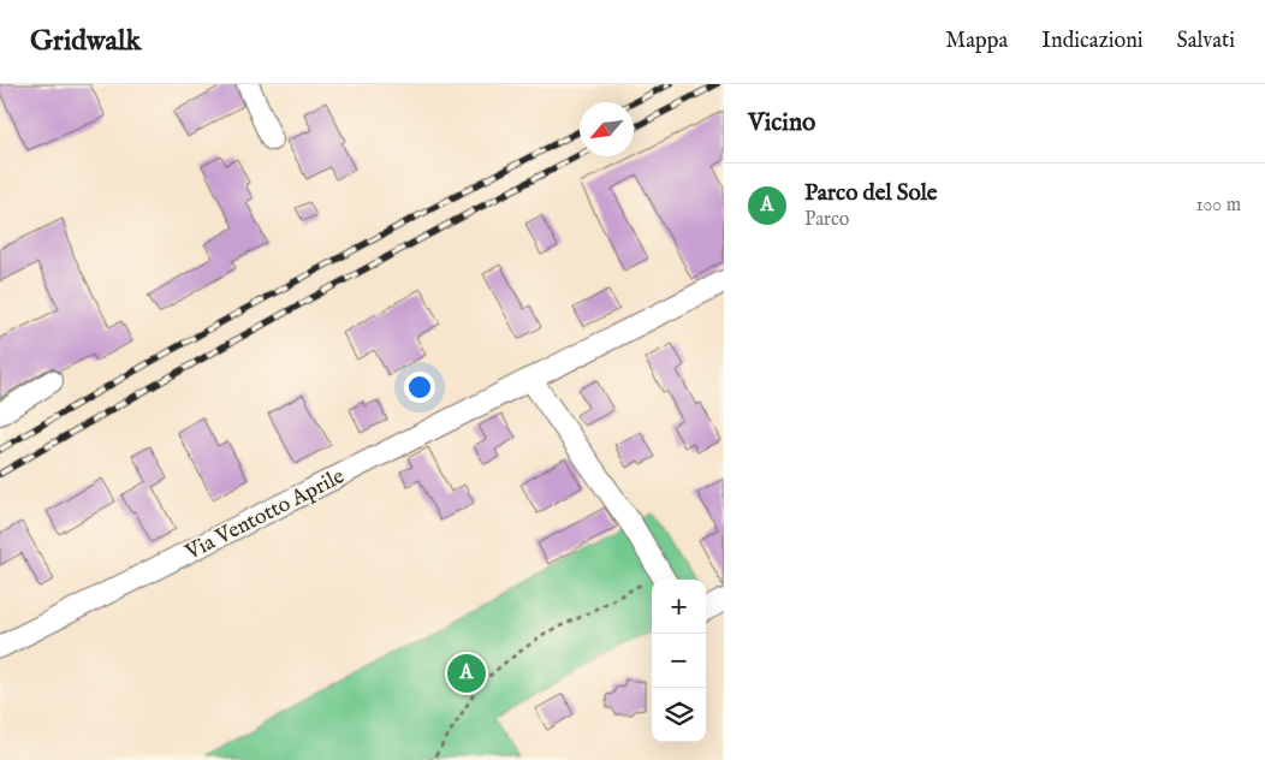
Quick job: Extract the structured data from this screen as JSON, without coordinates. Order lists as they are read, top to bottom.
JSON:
{
  "streets": {
    "street": ["Via Ventotto Aprile"]
  },
  "north": "bottom left",
  "page": {
    "header": "Gridwalk",
    "nav": ["Mappa", "Indicazioni", "Salvati"],
    "heading": "Vicino",
    "list": [
      {
        "mark": "A",
        "name": "Parco del Sole",
        "note": "Parco",
        "value": "100 m"
      }
    ],
    "map_buttons": ["+", "−"],
    "pins": "A"
  }
}
